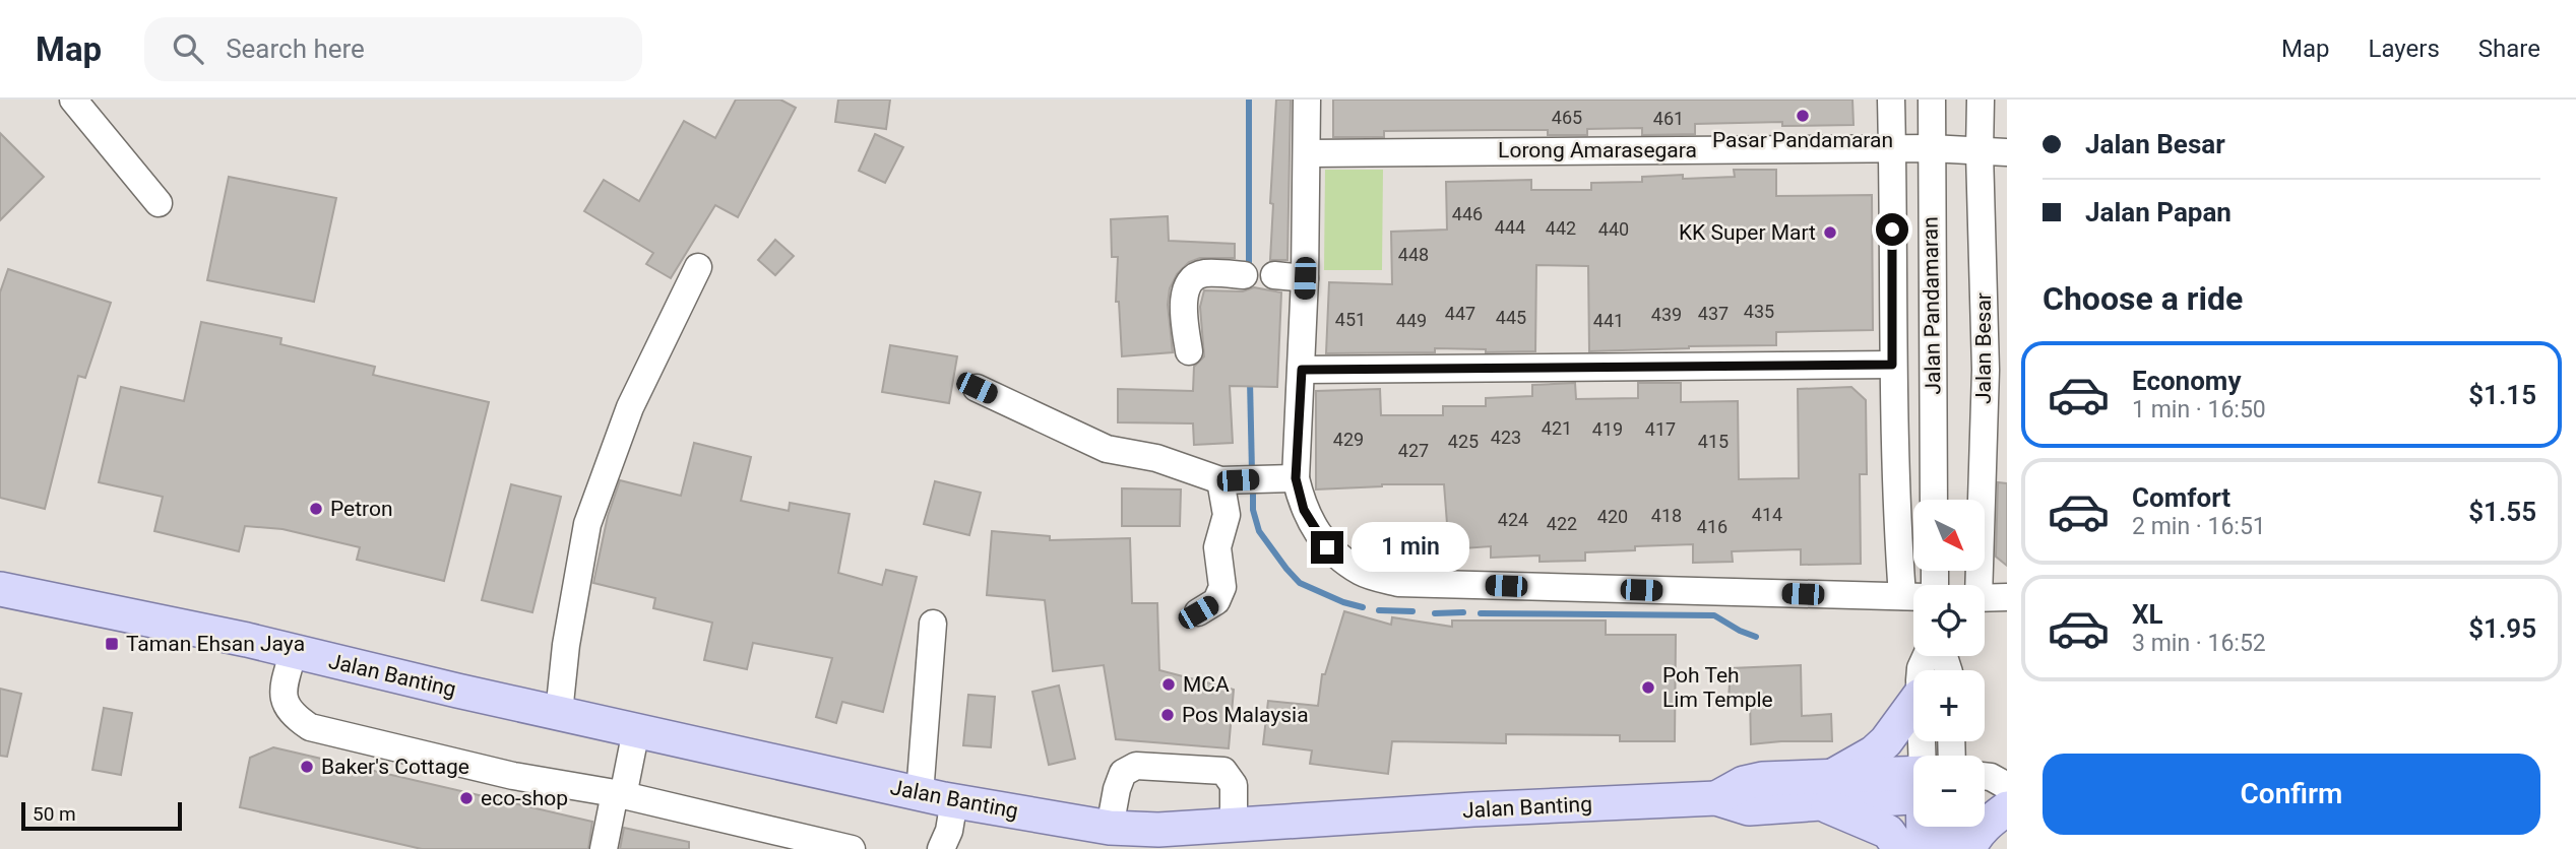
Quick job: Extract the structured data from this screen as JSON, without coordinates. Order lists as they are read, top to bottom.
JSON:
{
  "streets": {
    "main road": ["Jalan Banting"],
    "street": ["Lorong Amarasegara", "Jalan Pandamaran", "Jalan Besar"]
  },
  "crossings": [
    ["Lorong Amarasegara", "Jalan Pandamaran"],
    ["Lorong Amarasegara", "Jalan Besar"]
  ],
  "places": {
    "other": [
      "Pasar Pandamaran",
      "KK Super Mart",
      "Petron",
      "MCA",
      "Poh Teh Lim Temple",
      "Pos Malaysia",
      "Baker's Cottage",
      "eco-shop"
    ],
    "transit": ["Taman Ehsan Jaya"]
  },
  "house_numbers": [
    "465",
    "461",
    "446",
    "444",
    "442",
    "440",
    "448",
    "435",
    "447",
    "437",
    "439",
    "445",
    "451",
    "449",
    "441",
    "421",
    "419",
    "417",
    "423",
    "429",
    "425",
    "415",
    "427",
    "414",
    "418",
    "420",
    "424",
    "422",
    "416"
  ],
  "scale_bar": "50 m",
  "north": "bottom right",
  "page": {
    "header": "Map",
    "search": "Search here",
    "nav": ["Map", "Layers", "Share"],
    "banner": ["Jalan Besar", "Jalan Papan"],
    "heading": "Choose a ride",
    "list": [
      {
        "name": "Economy",
        "note": "1 min · 16:50",
        "value": "$1.15"
      },
      {
        "name": "Comfort",
        "note": "2 min · 16:51",
        "value": "$1.55"
      },
      {
        "name": "XL",
        "note": "3 min · 16:52",
        "value": "$1.95"
      }
    ],
    "map_buttons": ["+", "−"],
    "bubble": "1 min",
    "buttons": "Confirm",
    "scale": "50 m"
  }
}
